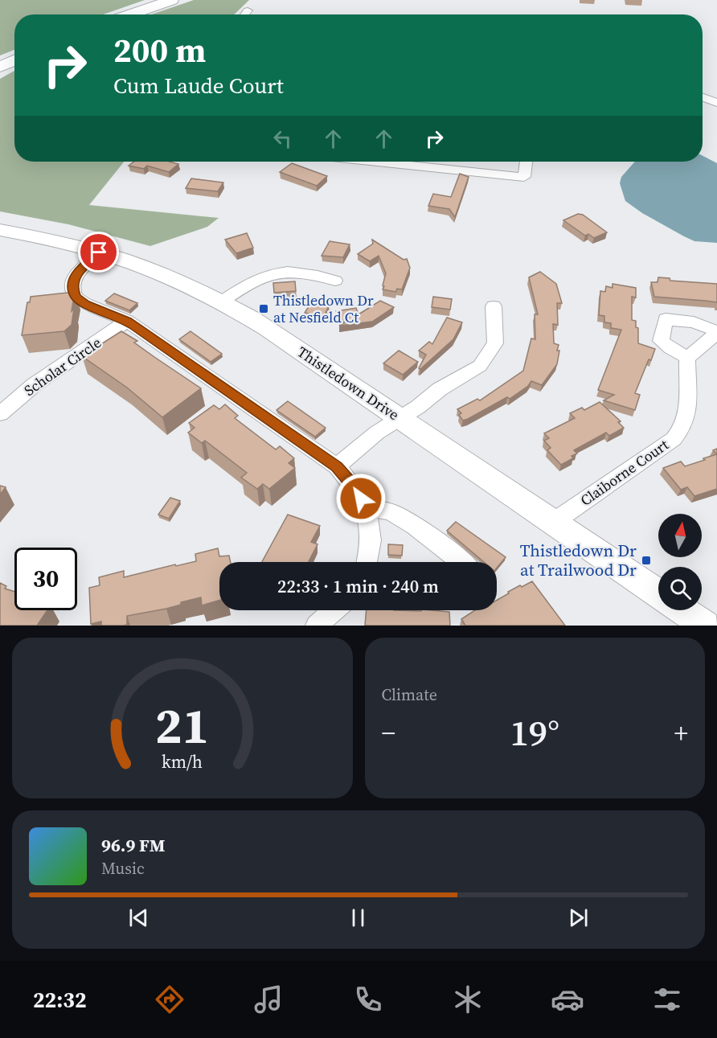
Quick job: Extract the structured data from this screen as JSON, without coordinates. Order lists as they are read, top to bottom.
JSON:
{
  "streets": {
    "main road": ["Thistledown Drive"],
    "street": ["Scholar Circle", "Claiborne Court"]
  },
  "crossings": [
    ["Thistledown Drive", "Claiborne Court"]
  ],
  "places": {
    "transit": ["Thistledown Dr at Nesfield Ct", "Thistledown Dr at Trailwood Dr"]
  },
  "north": "top",
  "page": {
    "turn": ["200 m", "Cum Laude Court"],
    "limit": "30",
    "trip": "22:33 · 1 min · 240 m",
    "tile": "Climate",
    "heat": ["−", "19°", "+"],
    "song": ["96.9 FM", "Music"],
    "tabs": "22:32",
    "gauge": ["21", "km/h"]
  }
}
